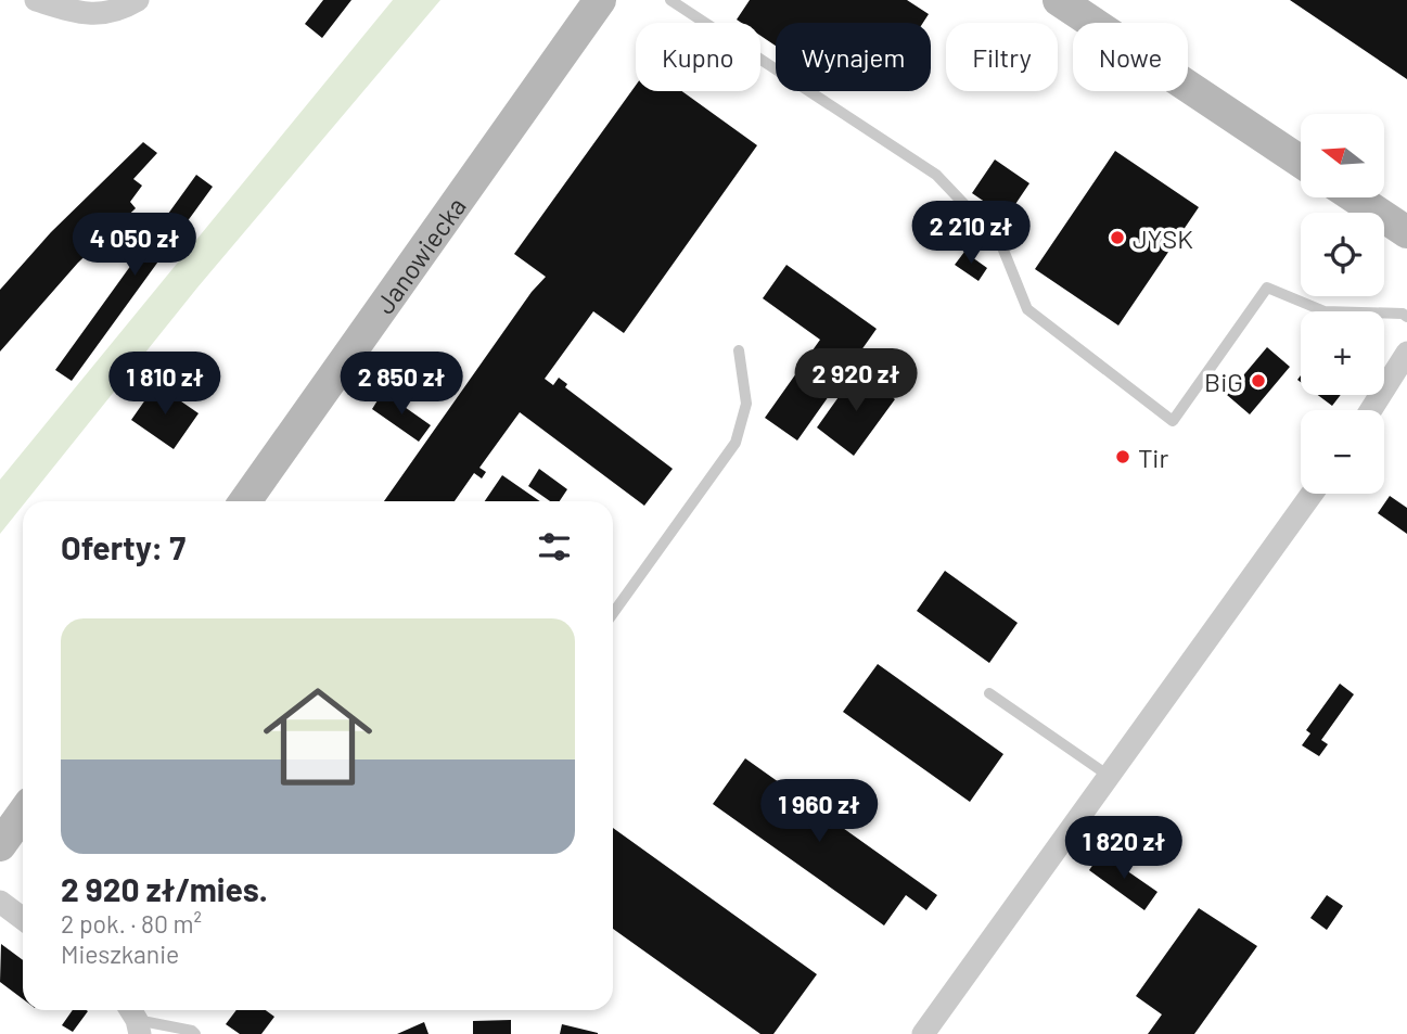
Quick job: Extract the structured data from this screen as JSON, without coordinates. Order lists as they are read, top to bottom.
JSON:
{
  "streets": {
    "street": ["Janowiecka"]
  },
  "places": ["JYSK", "BiG", "Tir"],
  "north": "left",
  "page": {
    "chip": [
      "Kupno",
      "Wynajem",
      "Filtry",
      "Nowe"
    ],
    "map_buttons": ["+", "−"],
    "price": [
      "2 210 zł",
      "4 050 zł",
      "2 920 zł",
      "1 810 zł",
      "2 850 zł",
      "1 960 zł",
      "1 820 zł"
    ],
    "heading": "Oferty: 7",
    "list": [
      {
        "name": "2 920 zł/mies.",
        "note": "2 pok. · 80 m² · Mieszkanie"
      }
    ]
  }
}
